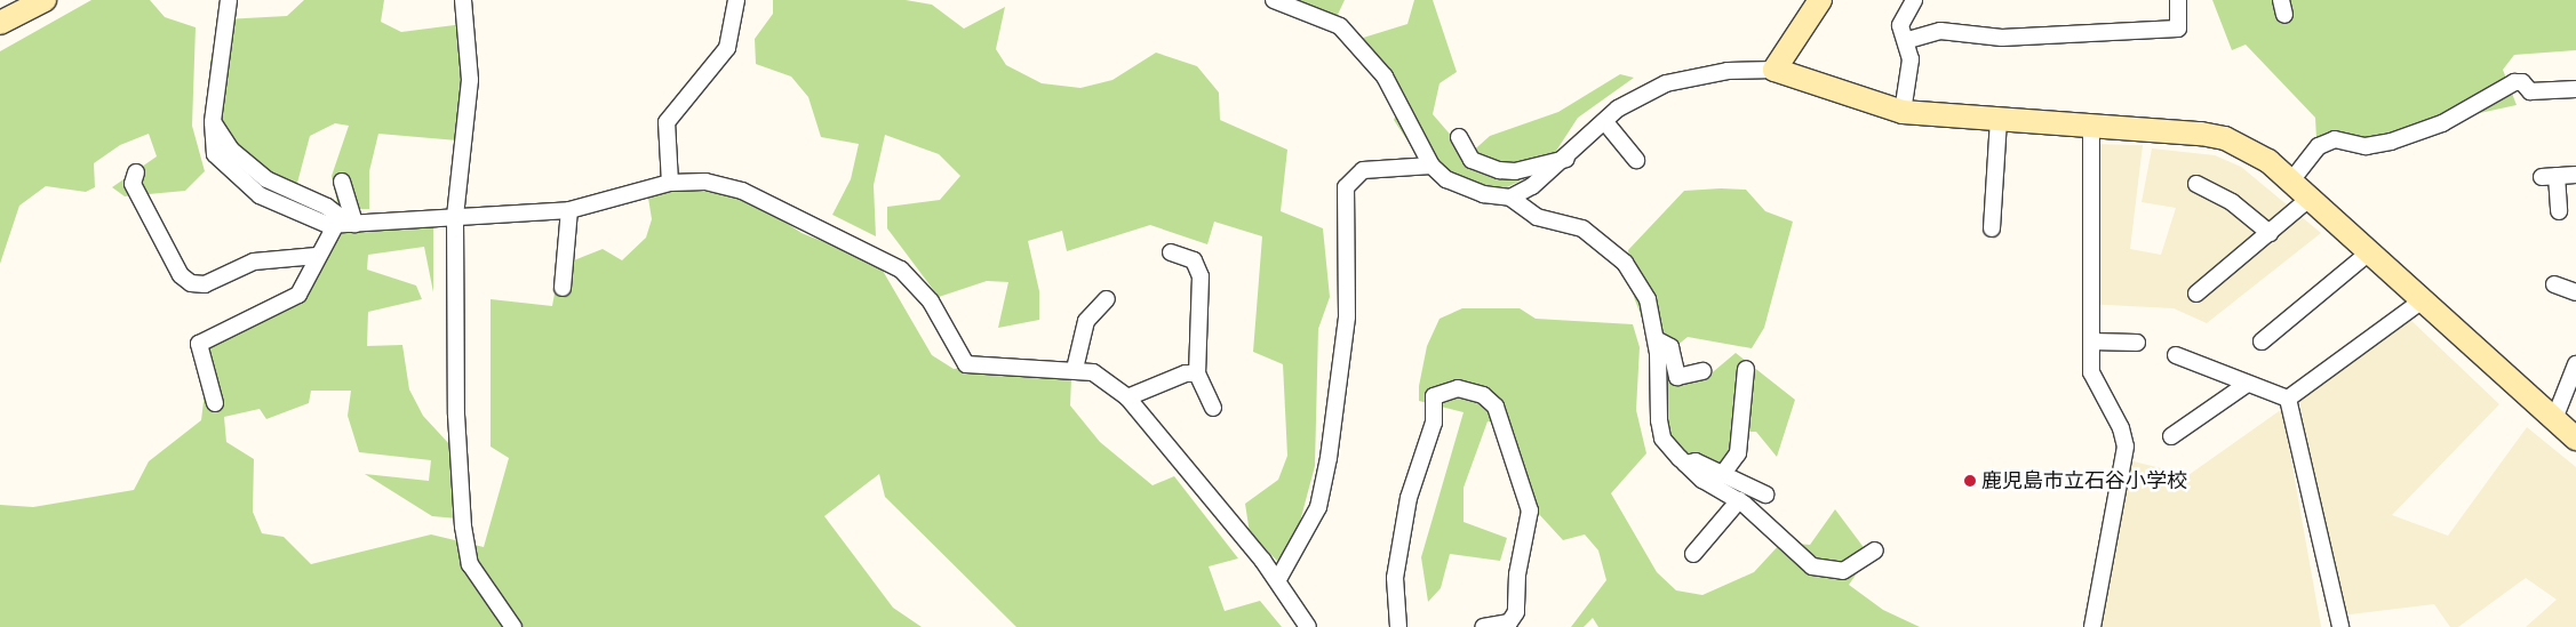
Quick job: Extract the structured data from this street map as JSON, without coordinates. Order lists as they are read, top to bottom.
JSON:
{
  "places": ["鹿児島市立石谷小学校"]
}
